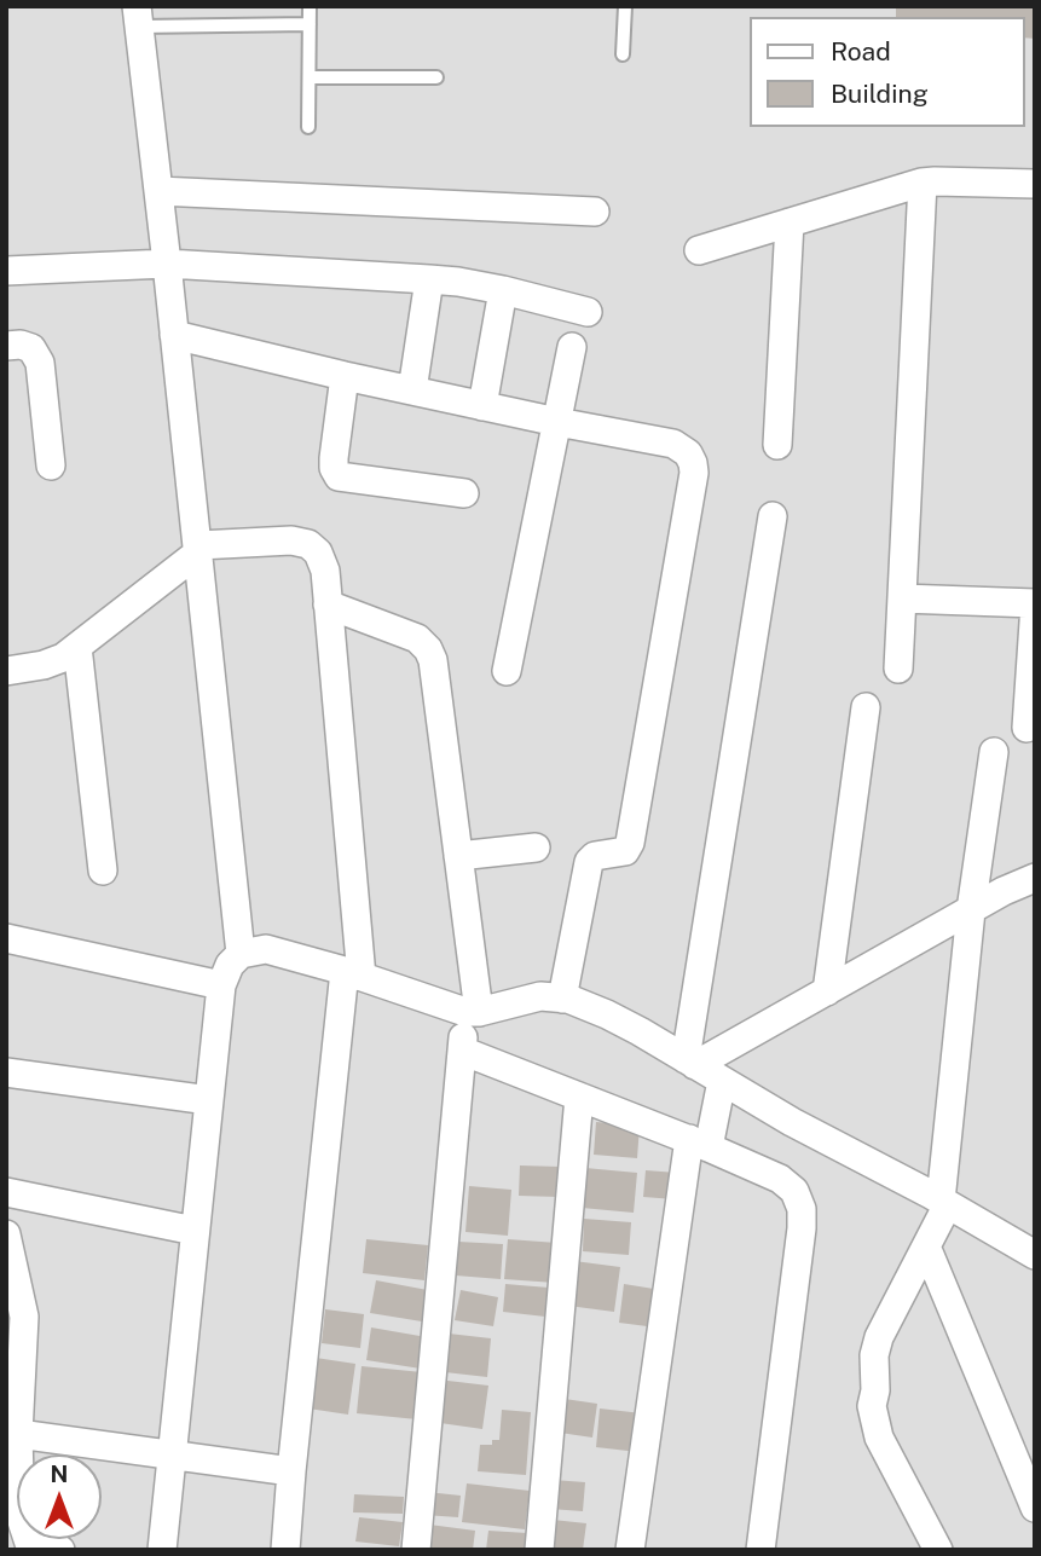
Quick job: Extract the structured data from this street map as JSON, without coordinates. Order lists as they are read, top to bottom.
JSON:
{
  "legend": ["Road", "Building"],
  "north": "top"
}
